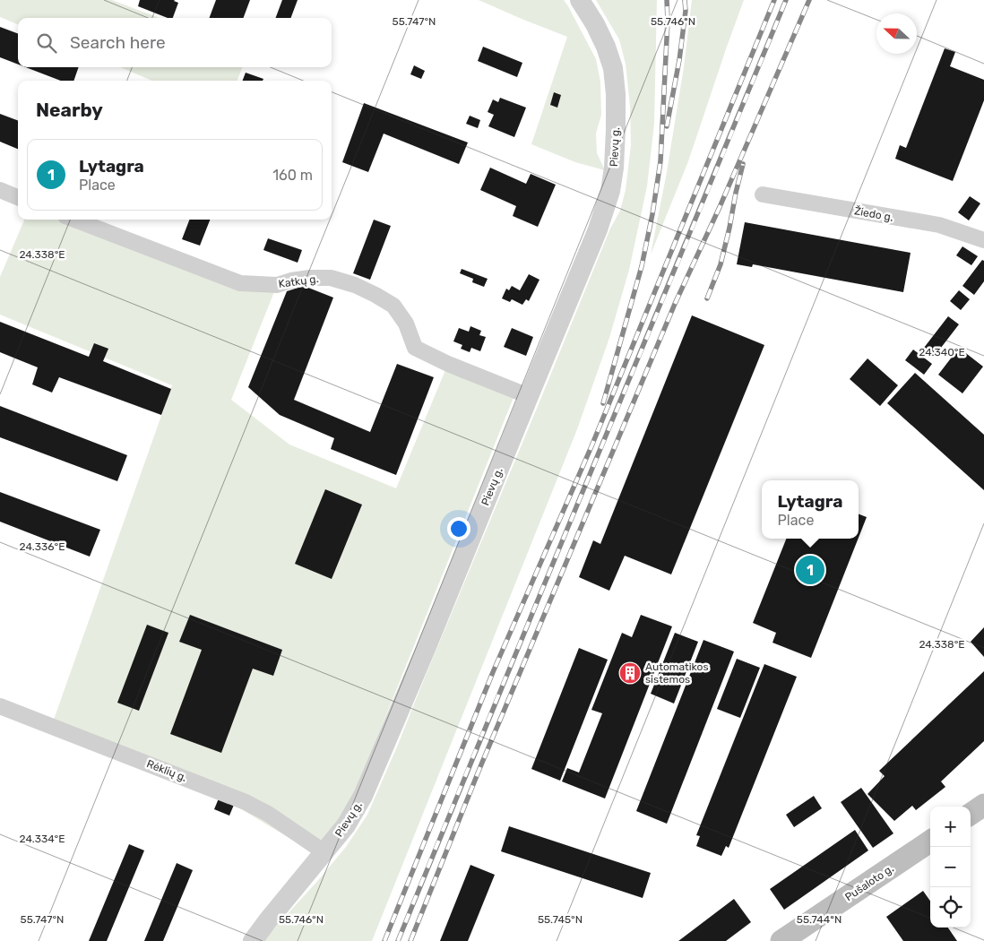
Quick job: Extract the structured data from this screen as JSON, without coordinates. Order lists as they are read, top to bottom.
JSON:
{
  "streets": {
    "main road": ["Pušaloto g."],
    "street": [
      "Pievų g.",
      "Žiedo g.",
      "Katkų g.",
      "Rėklių g."
    ]
  },
  "crossings": [
    ["Pievų g.", "Katkų g."],
    ["Pievų g.", "Rėklių g."]
  ],
  "places": {
    "building": ["Automatikos sistemos"]
  },
  "north": "left",
  "page": {
    "search": "Search here",
    "heading": "Nearby",
    "list": [
      {
        "mark": "1",
        "name": "Lytagra",
        "note": "Place",
        "value": "160 m"
      }
    ],
    "popup": ["Lytagra", "Place"],
    "pins": "1",
    "map_buttons": ["+", "−"]
  },
  "coordinates": [
    "55.747°N",
    "55.746°N",
    "24.338°E",
    "24.340°E",
    "24.336°E",
    "24.334°E",
    "55.745°N",
    "55.744°N"
  ]
}
